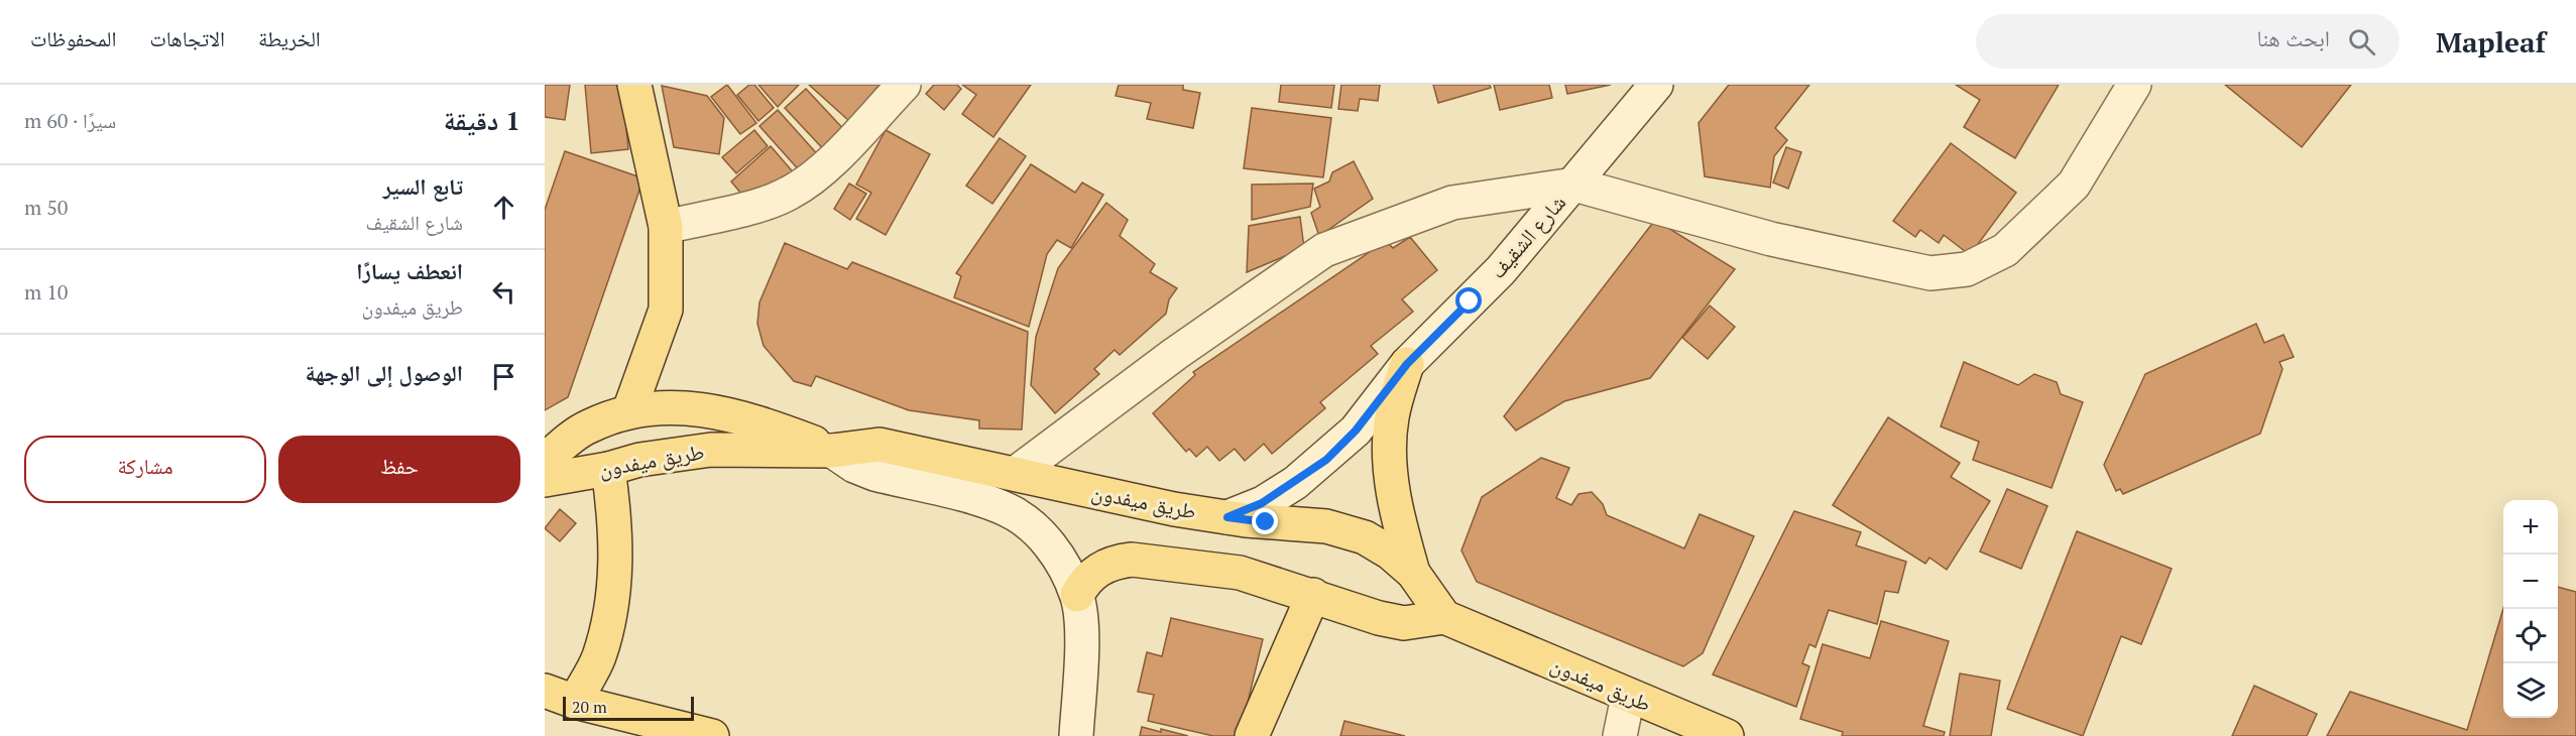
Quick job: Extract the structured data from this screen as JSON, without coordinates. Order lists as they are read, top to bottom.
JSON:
{
  "streets": {
    "main road": ["طريق ميفدون"],
    "street": ["شارع الشقيف"]
  },
  "crossings": [
    ["شارع الشقيف", "طريق ميفدون"]
  ],
  "scale_bar": "20 m",
  "page": {
    "header": "Mapleaf",
    "search": "ابحث هنا",
    "nav": ["الخريطة", "الاتجاهات", "المحفوظات"],
    "heading": ["1 دقيقة", "سيرًا · 60 m"],
    "list": [
      ["تابع السير", "شارع الشقيف", "50 m"],
      ["انعطف يسارًا", "طريق ميفدون", "10 m"],
      "الوصول إلى الوجهة"
    ],
    "buttons": ["حفظ", "مشاركة"],
    "map_buttons": ["+", "−"],
    "scale": "20 m"
  }
}
